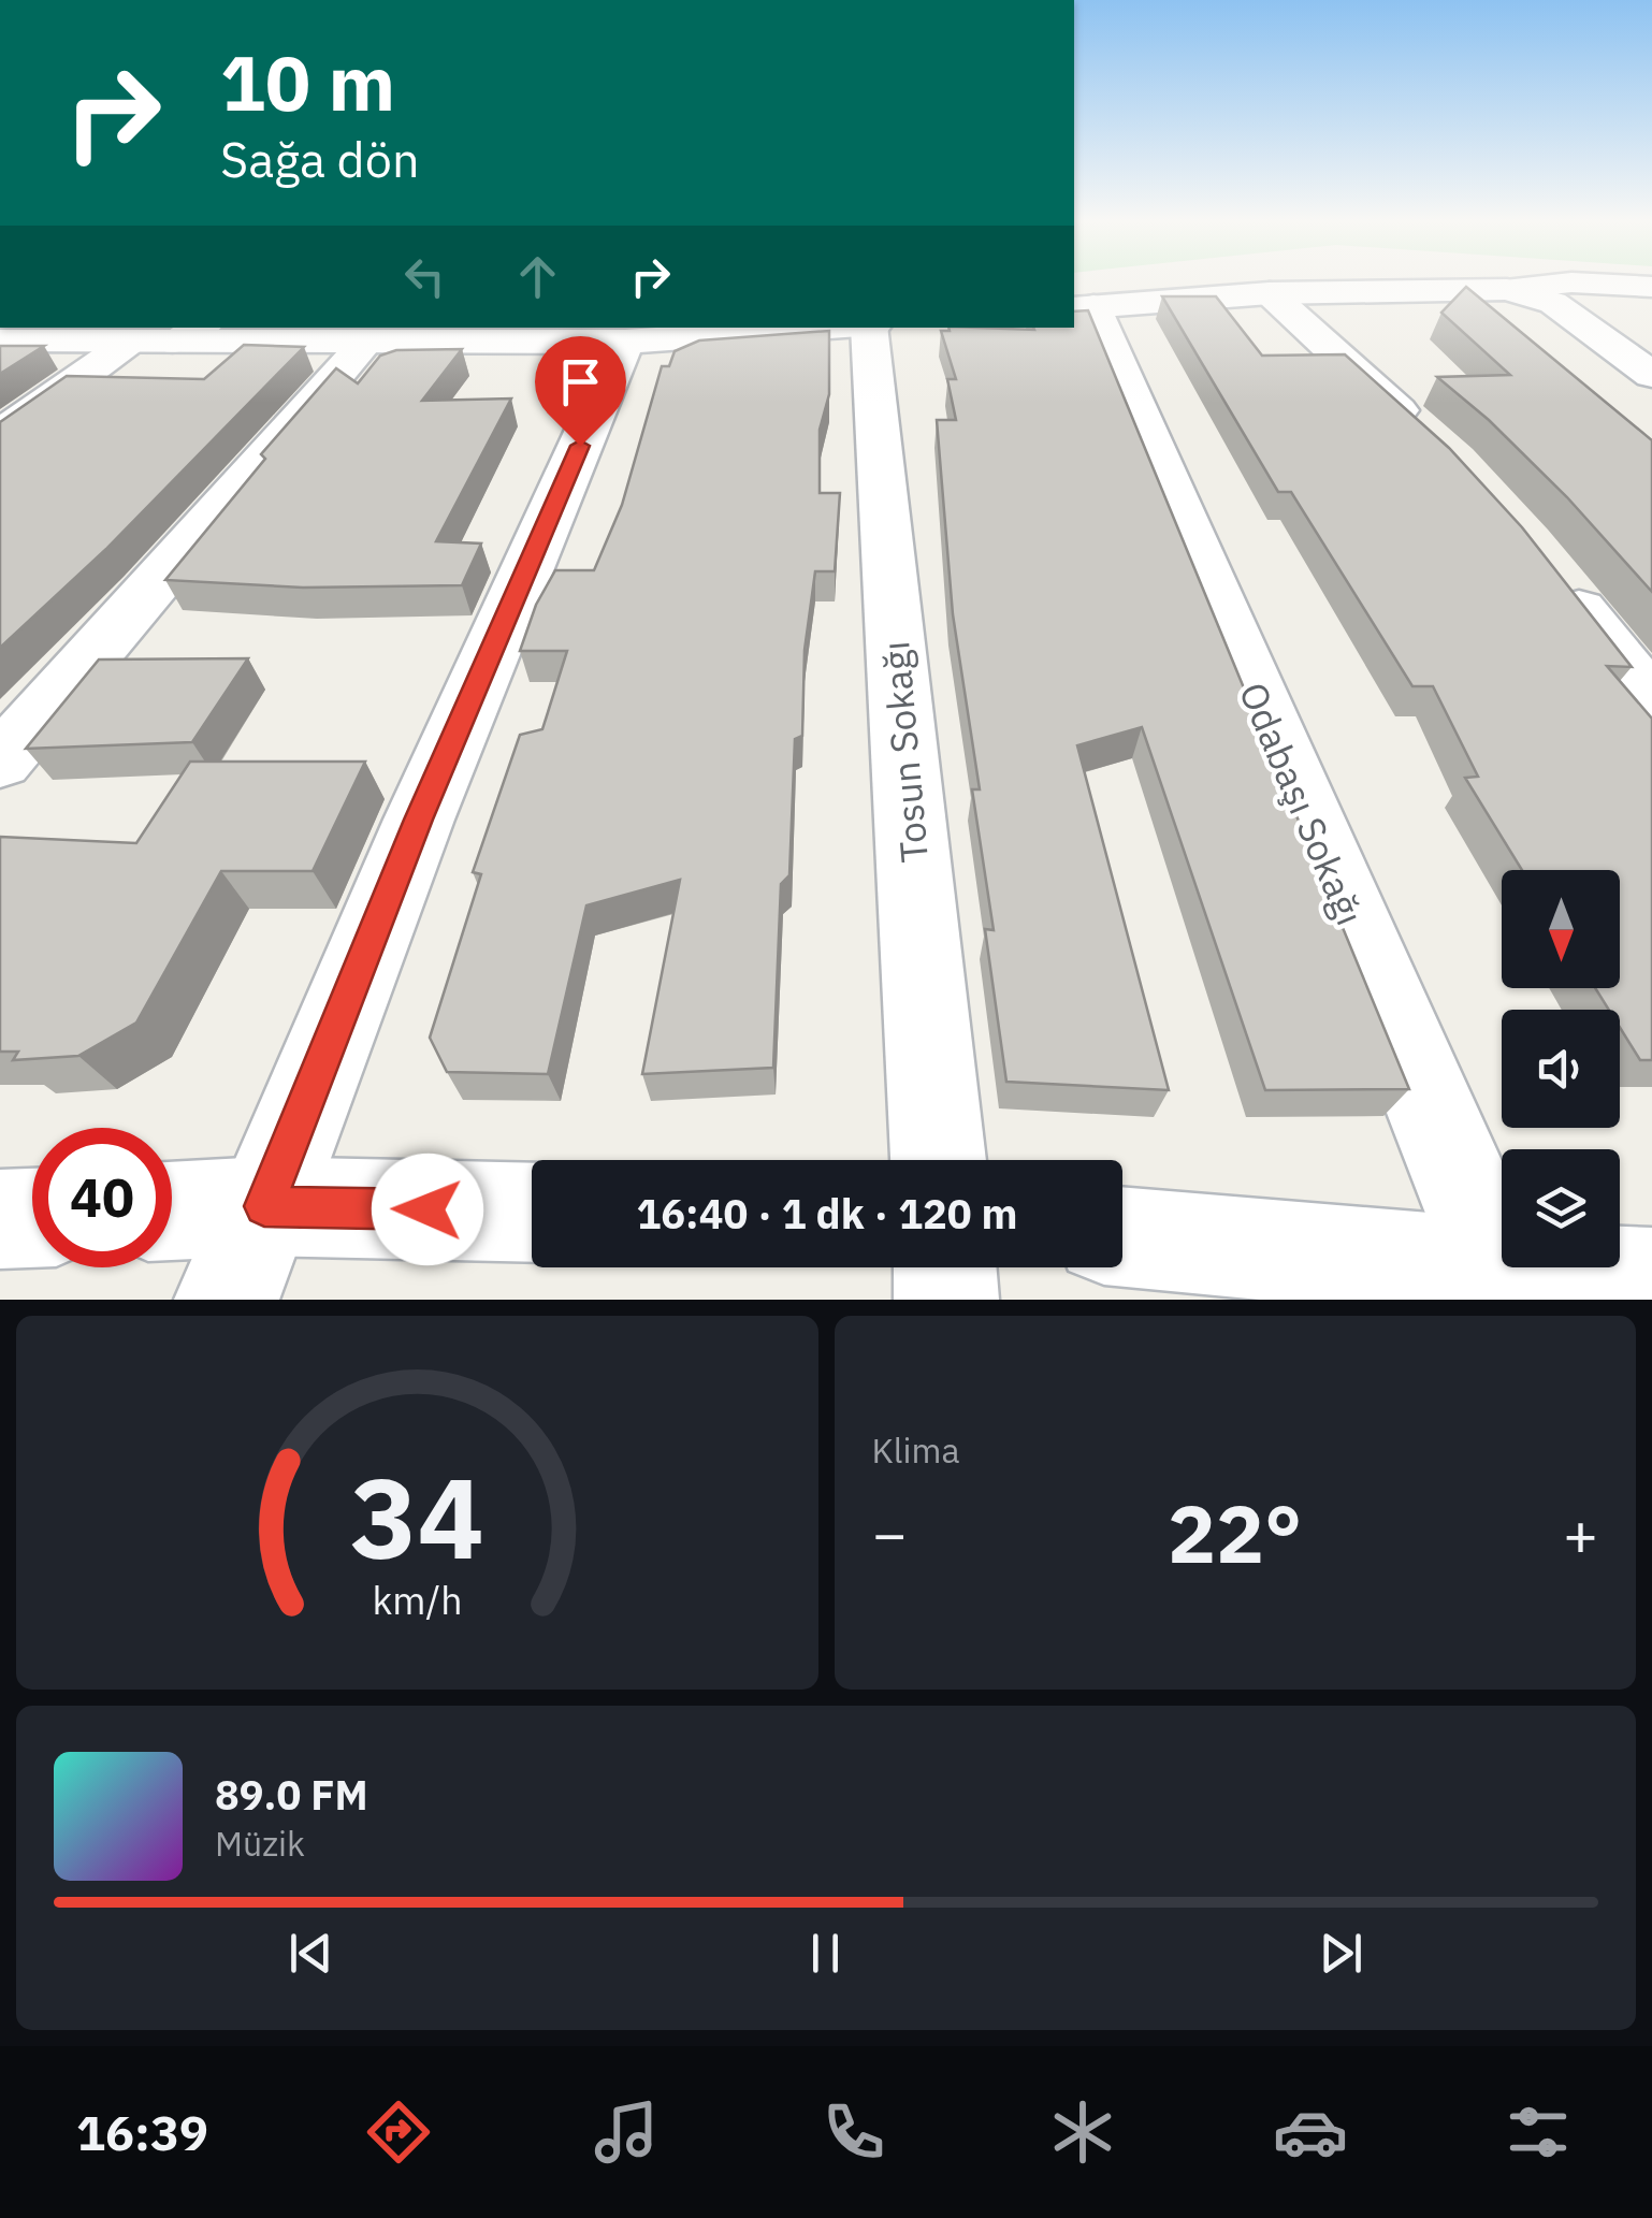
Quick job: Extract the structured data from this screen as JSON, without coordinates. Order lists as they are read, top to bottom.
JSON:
{
  "streets": {
    "street": ["Tosun Sokağı", "Odabaşı Sokağı"]
  },
  "north": "bottom",
  "page": {
    "turn": ["10 m", "Sağa dön"],
    "limit": "40",
    "trip": "16:40 · 1 dk · 120 m",
    "tile": "Klima",
    "heat": ["−", "22°", "+"],
    "song": ["89.0 FM", "Müzik"],
    "tabs": "16:39",
    "gauge": ["34", "km/h"]
  }
}
